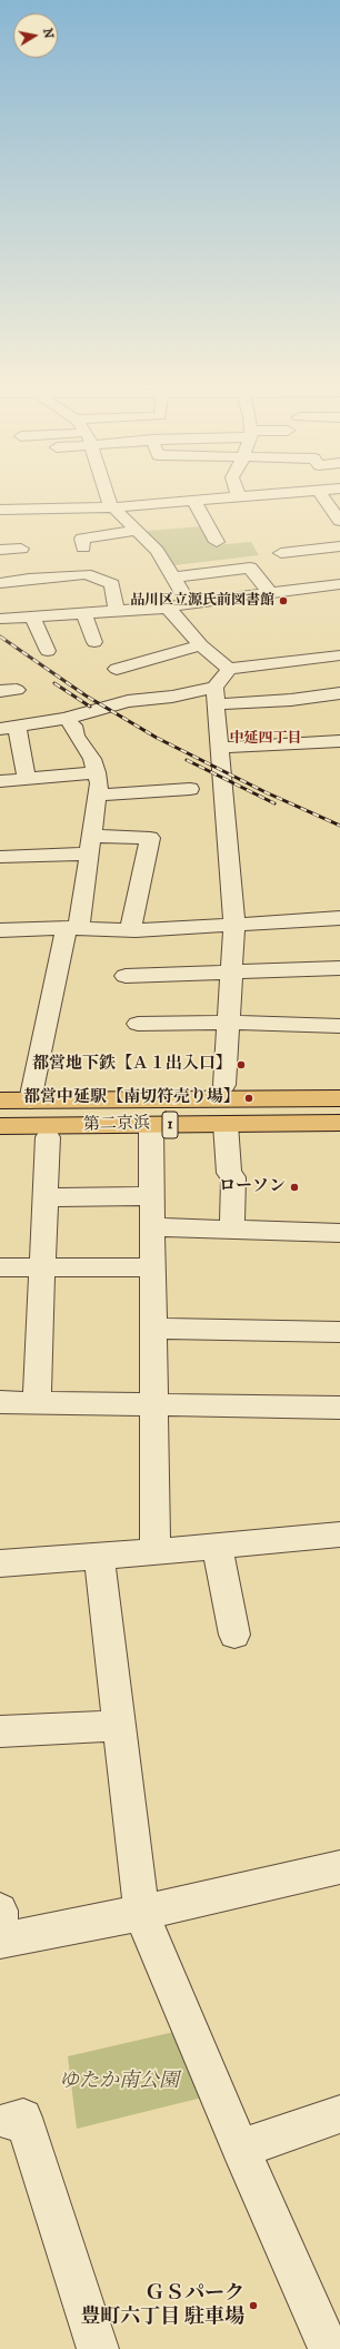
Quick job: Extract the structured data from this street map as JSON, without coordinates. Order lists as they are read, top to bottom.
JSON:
{
  "streets": {
    "highway": ["第二京浜", "1"]
  },
  "districts": ["中延四丁目"],
  "parks": ["ゆたか南公園"],
  "places": [
    "品川区立源氏前図書館",
    "都営地下鉄【Ａ１出入口】",
    "都営中延駅【南切符売り場】",
    "ローソン",
    "ＧＳパーク 豊町六丁目 駐車場"
  ],
  "north": "right"
}
